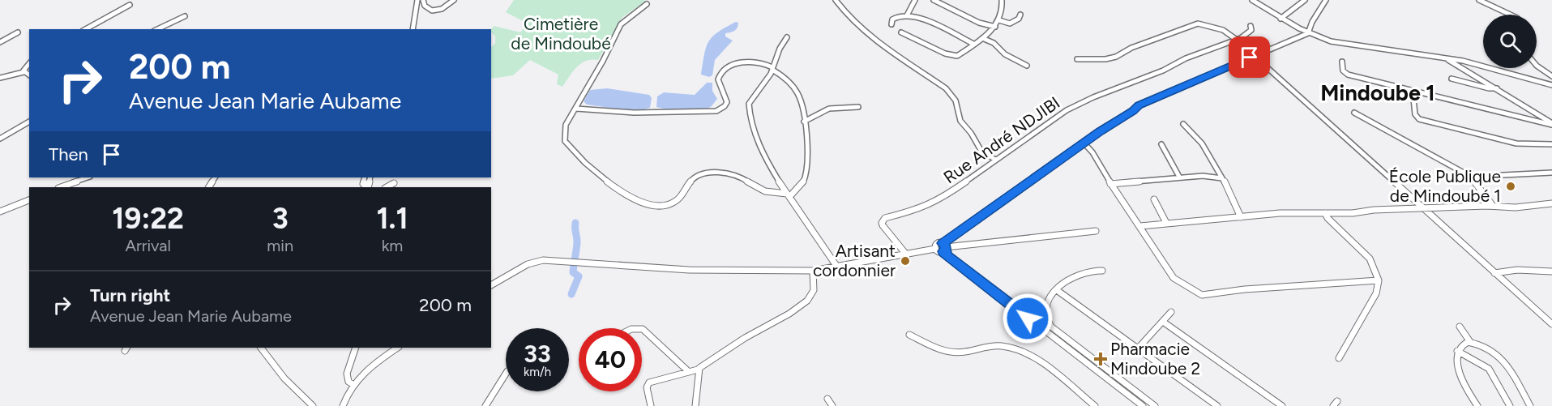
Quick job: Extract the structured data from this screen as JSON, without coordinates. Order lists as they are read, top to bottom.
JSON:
{
  "streets": {
    "street": ["Rue André NDJIBI"]
  },
  "districts": ["Mindoube 1"],
  "parks": ["Cimetière de Mindoubé"],
  "places": {
    "other": ["École Publique de Mindoubé 1", "Artisant cordonnier"],
    "health": ["Pharmacie Mindoube 2"]
  },
  "page": {
    "turn": ["200 m", "Avenue Jean Marie Aubame"],
    "then": "Then",
    "eta": [
      "19:22",
      "Arrival",
      "3",
      "min",
      "1.1",
      "km"
    ],
    "list": [
      {
        "name": "Turn right",
        "note": "Avenue Jean Marie Aubame",
        "value": "200 m"
      }
    ],
    "speed": "33 km/h",
    "limit": "40"
  }
}
